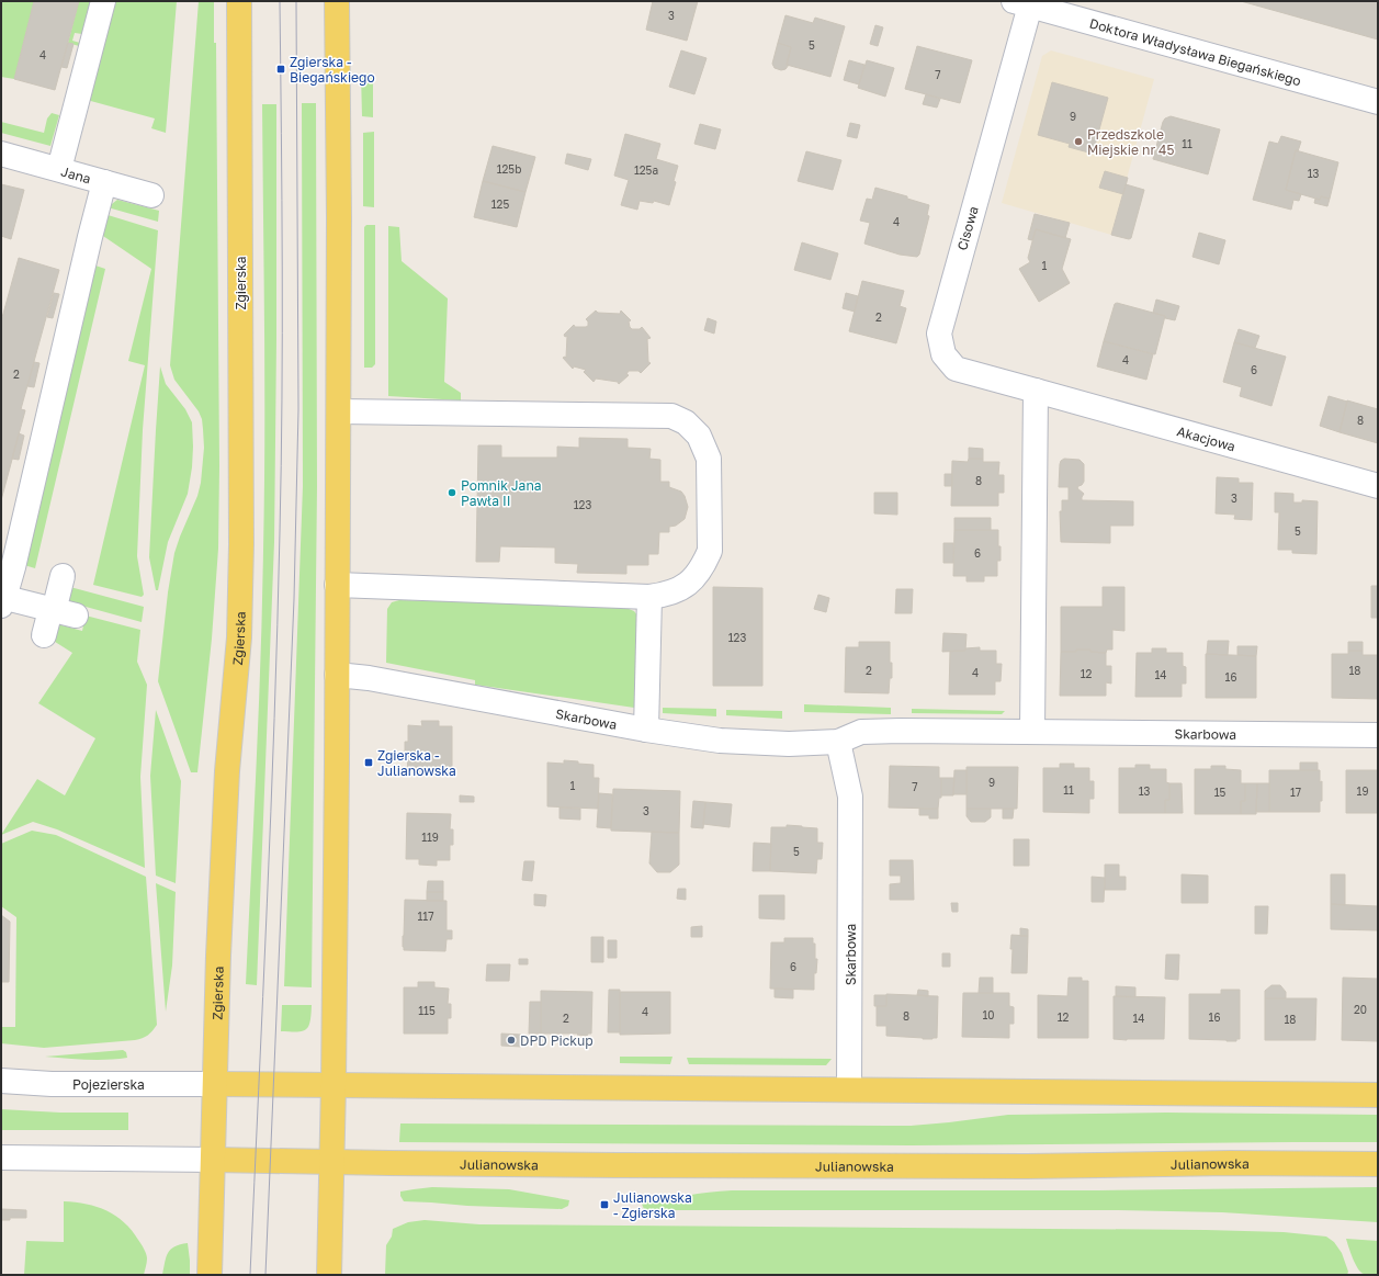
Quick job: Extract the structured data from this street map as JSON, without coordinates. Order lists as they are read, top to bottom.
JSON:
{
  "streets": {
    "main road": ["Zgierska", "Julianowska"],
    "street": [
      "Doktora Władysława Biegańskiego",
      "Jana",
      "Cisowa",
      "Akacjowa",
      "Skarbowa",
      "Pojezierska"
    ]
  },
  "crossings": [
    ["Doktora Władysława Biegańskiego", "Cisowa"],
    ["Cisowa", "Akacjowa"],
    ["Zgierska", "Pojezierska"],
    ["Zgierska", "Julianowska"]
  ],
  "places": {
    "transit": ["Zgierska - Biegańskiego", "Zgierska - Julianowska", "Julianowska - Zgierska"],
    "other": ["Przedszkole Miejskie nr 45", "Pomnik Jana Pawła II", "DPD Pickup"]
  },
  "house_numbers": [
    "3",
    "5",
    "4",
    "7",
    "9",
    "11",
    "125b",
    "125a",
    "13",
    "125",
    "4",
    "1",
    "2",
    "4",
    "6",
    "2",
    "8",
    "8",
    "3",
    "123",
    "5",
    "6",
    "123",
    "2",
    "18",
    "4",
    "12",
    "14",
    "16",
    "9",
    "1",
    "7",
    "11",
    "13",
    "19",
    "15",
    "17",
    "3",
    "119",
    "5",
    "117",
    "6",
    "20",
    "115",
    "4",
    "10",
    "8",
    "12",
    "16",
    "2",
    "14",
    "18"
  ]
}
